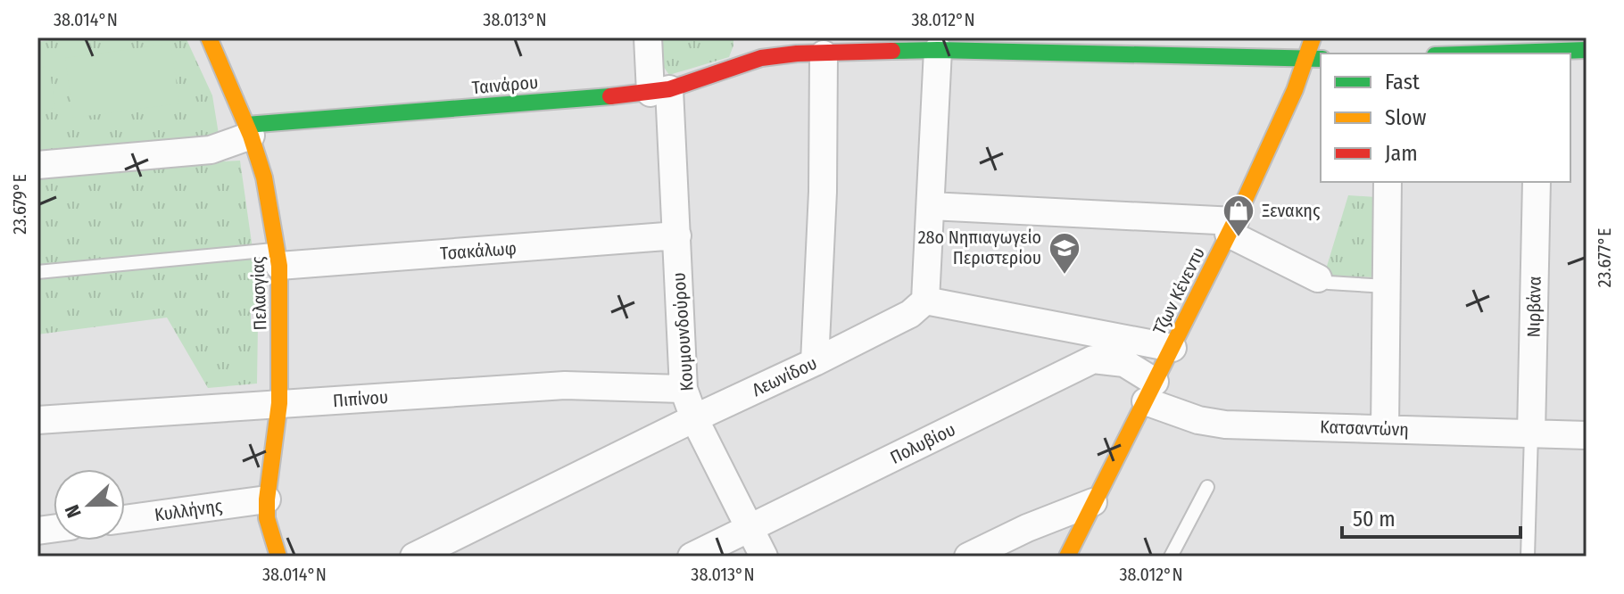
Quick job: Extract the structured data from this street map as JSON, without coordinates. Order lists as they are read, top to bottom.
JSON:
{
  "streets": {
    "street": [
      "Ταινάρου",
      "Τσακάλωφ",
      "Τζων Κένεντυ",
      "Πελασγίας",
      "Νιρβάνα",
      "Κουμουνδούρου",
      "Λεωνίδου",
      "Πιπίνου",
      "Κατσαντώνη",
      "Πολυβίου",
      "Κυλλήνης"
    ]
  },
  "crossings": [
    ["Ταινάρου", "Τζων Κένεντυ"],
    ["Ταινάρου", "Πελασγίας"],
    ["Ταινάρου", "Κουμουνδούρου"],
    ["Τσακάλωφ", "Πελασγίας"],
    ["Τσακάλωφ", "Κουμουνδούρου"],
    ["Τζων Κένεντυ", "Κατσαντώνη"],
    ["Τζων Κένεντυ", "Πολυβίου"],
    ["Πελασγίας", "Πιπίνου"],
    ["Πελασγίας", "Κυλλήνης"],
    ["Νιρβάνα", "Κατσαντώνη"],
    ["Κουμουνδούρου", "Λεωνίδου"],
    ["Κουμουνδούρου", "Πιπίνου"],
    ["Κουμουνδούρου", "Πολυβίου"],
    ["Κατσαντώνη", "Πολυβίου"]
  ],
  "places": {
    "shop": ["Ξενακης"],
    "school or university": ["28ο Νηπιαγωγείο Περιστερίου"]
  },
  "legend": ["Fast", "Slow", "Jam"],
  "scale_bar": "50 m",
  "north": "left",
  "coordinates": [
    "38.014°N",
    "38.013°N",
    "38.012°N",
    "23.679°E",
    "23.677°E"
  ]
}
